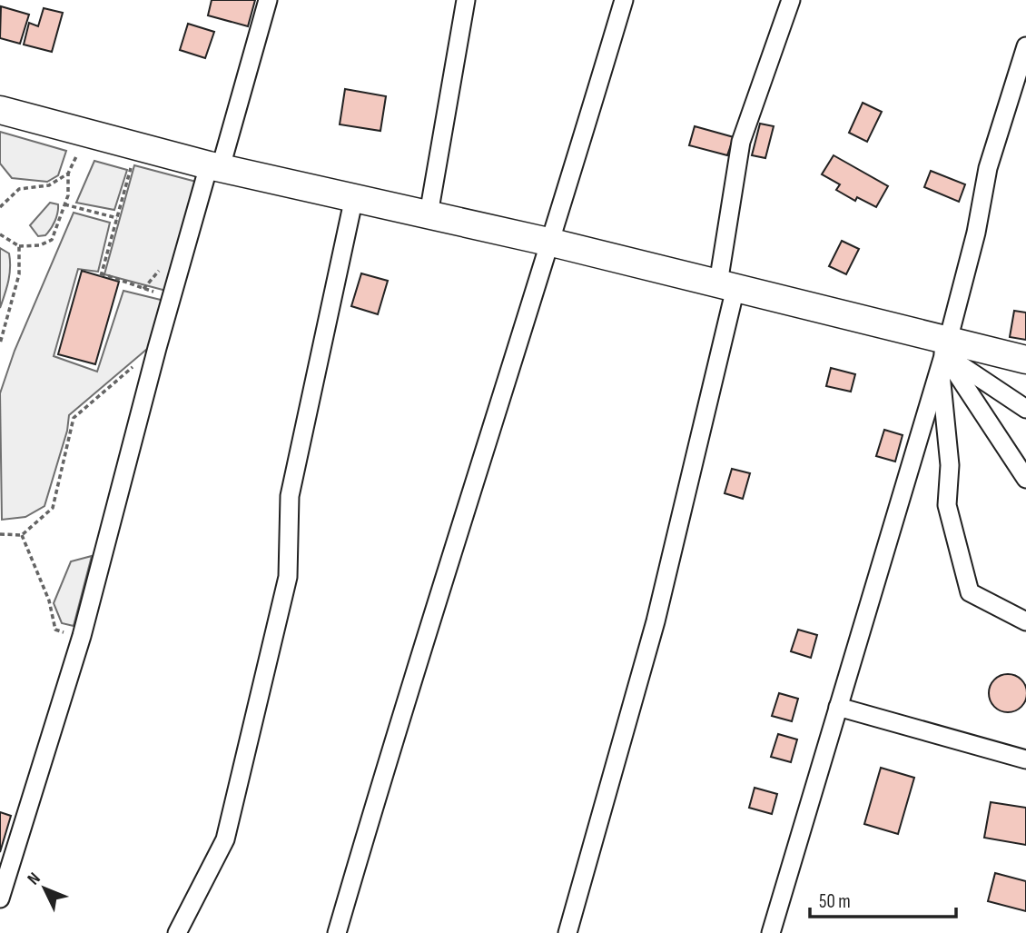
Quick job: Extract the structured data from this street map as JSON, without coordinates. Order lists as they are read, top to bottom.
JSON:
{
  "scale_bar": "50 m",
  "north": "top left"
}
